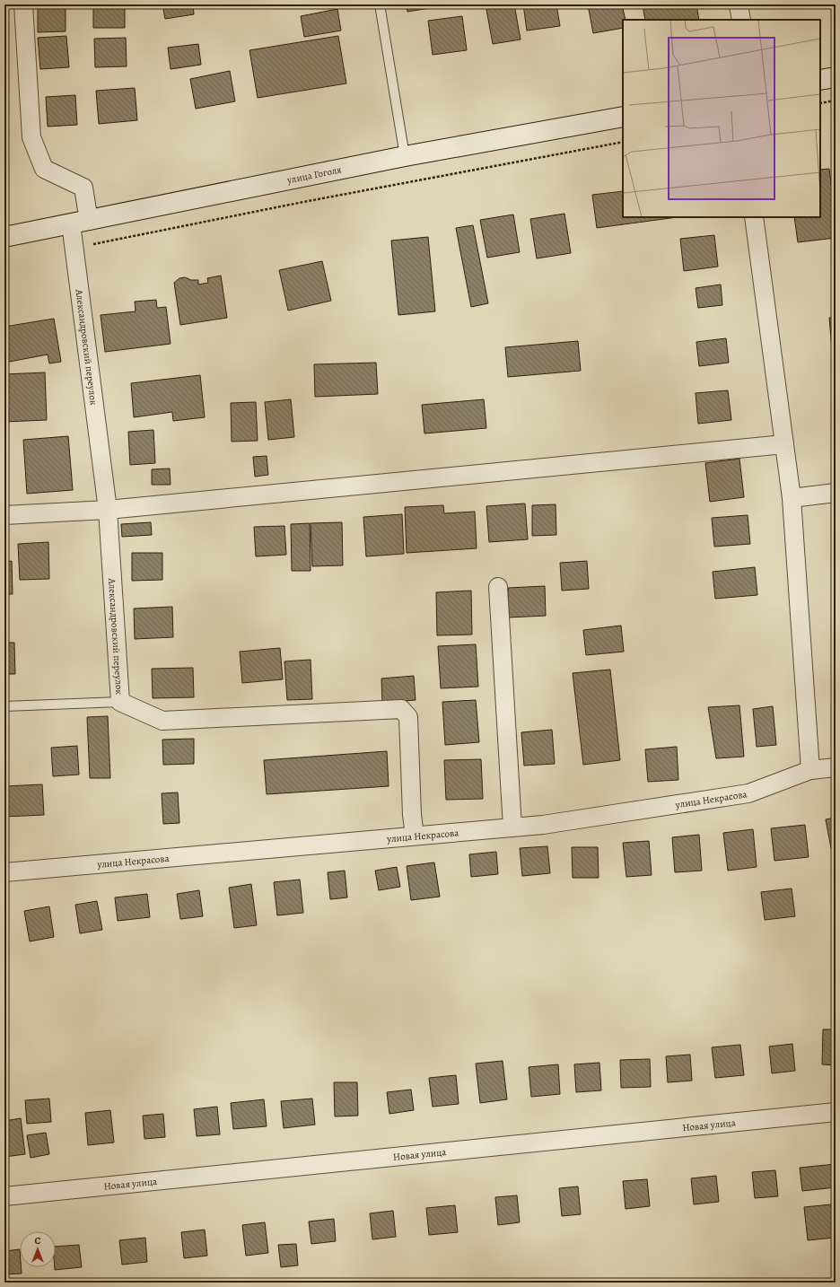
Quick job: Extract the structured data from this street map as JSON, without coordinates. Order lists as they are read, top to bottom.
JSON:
{
  "streets": {
    "main road": ["улица Гоголя"],
    "street": ["Александровский переулок", "улица Некрасова", "Новая улица"]
  },
  "crossings": [
    ["улица Гоголя", "Александровский переулок"],
    ["Александровский переулок", "улица Некрасова"]
  ],
  "north": "top"
}
